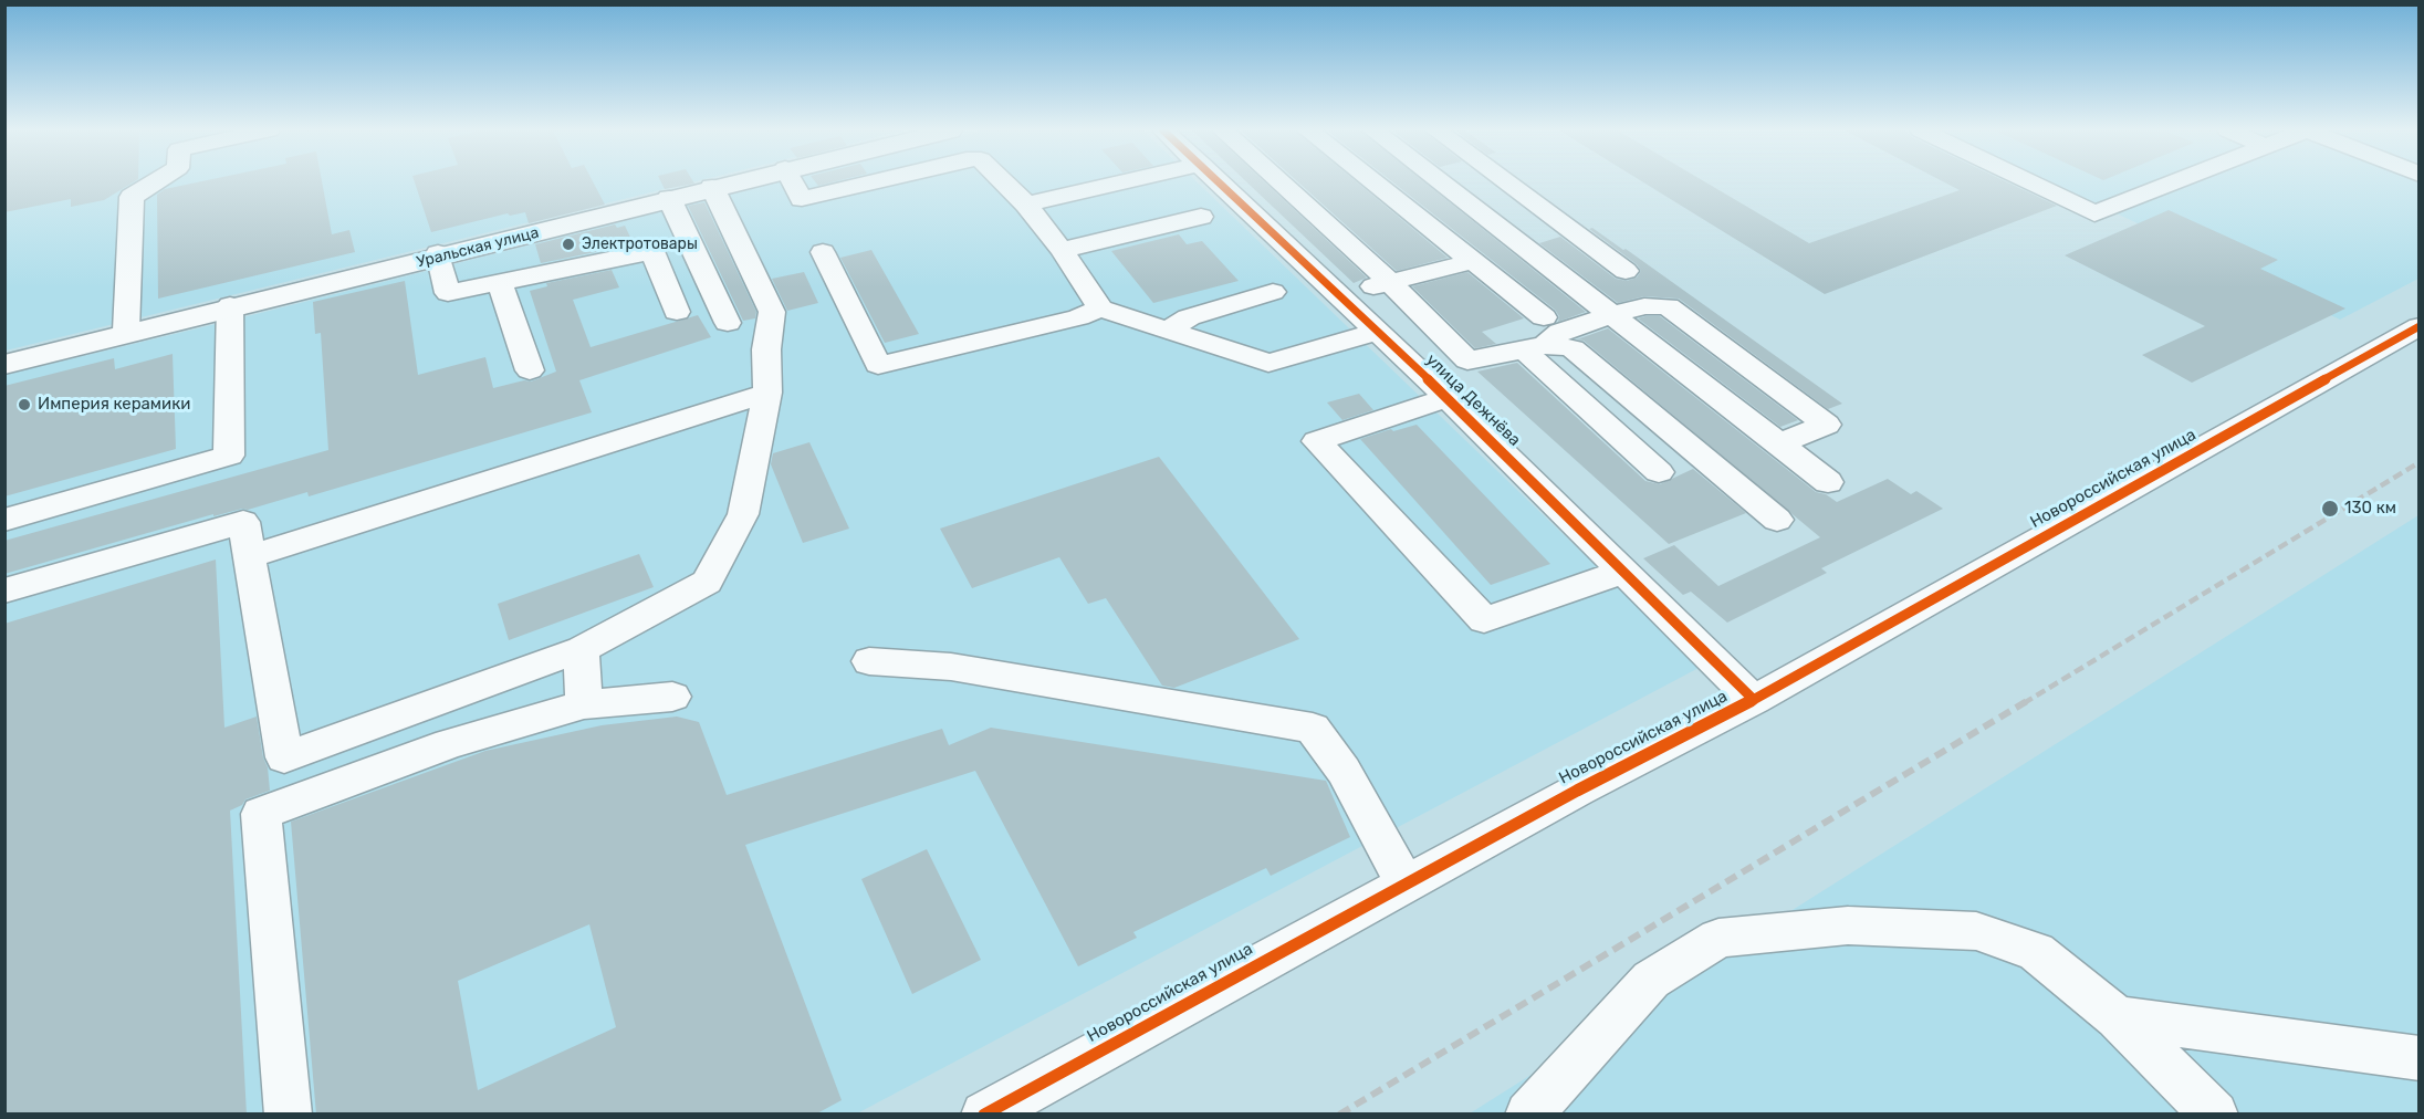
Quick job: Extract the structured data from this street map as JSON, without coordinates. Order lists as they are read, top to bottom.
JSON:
{
  "streets": {
    "main road": ["Уральская улица"],
    "street": ["улица Дежнёва", "Новороссийская улица"]
  },
  "crossings": [
    ["улица Дежнёва", "Новороссийская улица"]
  ],
  "places": ["Электротовары", "Империя керамики", "130 км"]
}
